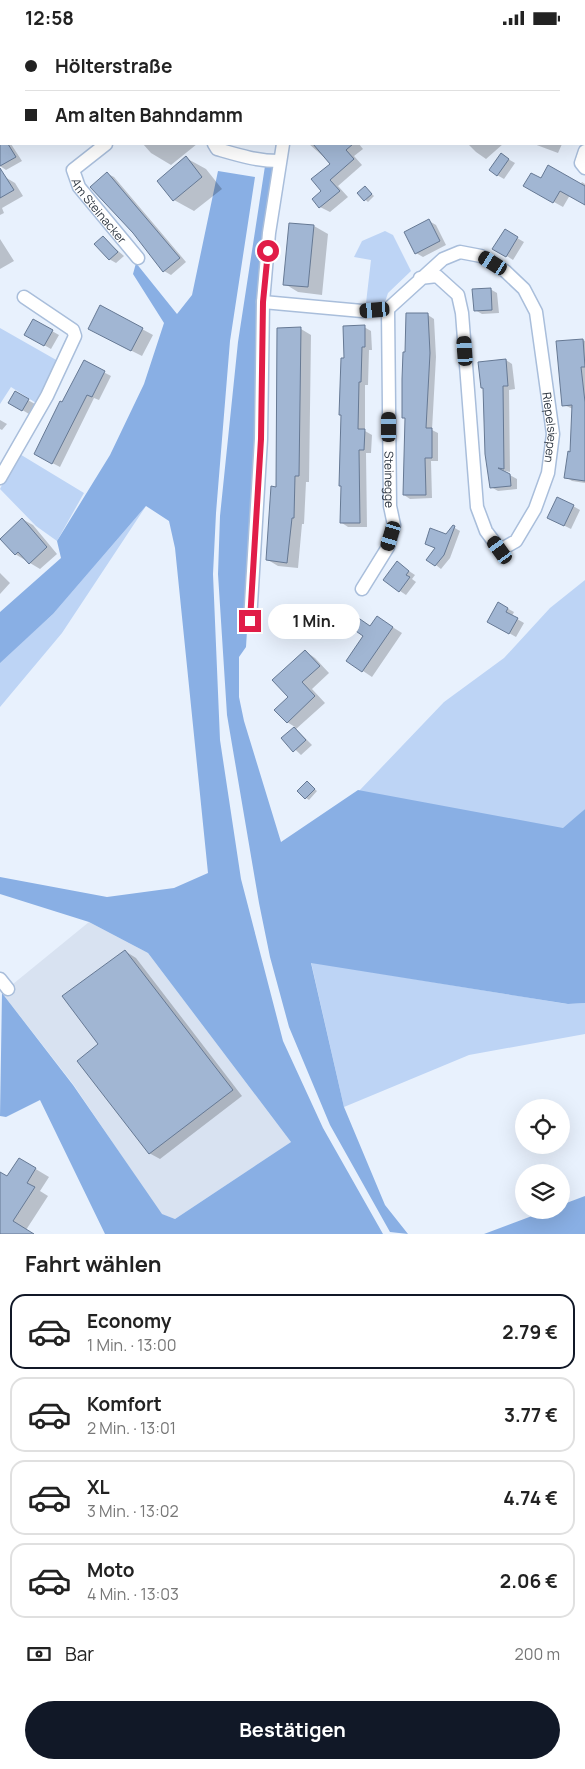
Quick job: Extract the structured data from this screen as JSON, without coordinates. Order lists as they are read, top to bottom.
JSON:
{
  "streets": {
    "street": ["Am Steinacker", "Riepelsiepen", "Steinegge"]
  },
  "crossings": [
    ["Riepelsiepen", "Steinegge"]
  ],
  "page": {
    "status": "12:58",
    "banner": ["Hölterstraße", "Am alten Bahndamm"],
    "bubble": "1 Min.",
    "heading": "Fahrt wählen",
    "list": [
      {
        "name": "Economy",
        "note": "1 Min. · 13:00",
        "value": "2.79 €"
      },
      {
        "name": "Komfort",
        "note": "2 Min. · 13:01",
        "value": "3.77 €"
      },
      {
        "name": "XL",
        "note": "3 Min. · 13:02",
        "value": "4.74 €"
      },
      {
        "name": "Moto",
        "note": "4 Min. · 13:03",
        "value": "2.06 €"
      }
    ],
    "pay": ["Bar", "200 m"],
    "buttons": "Bestätigen"
  }
}
